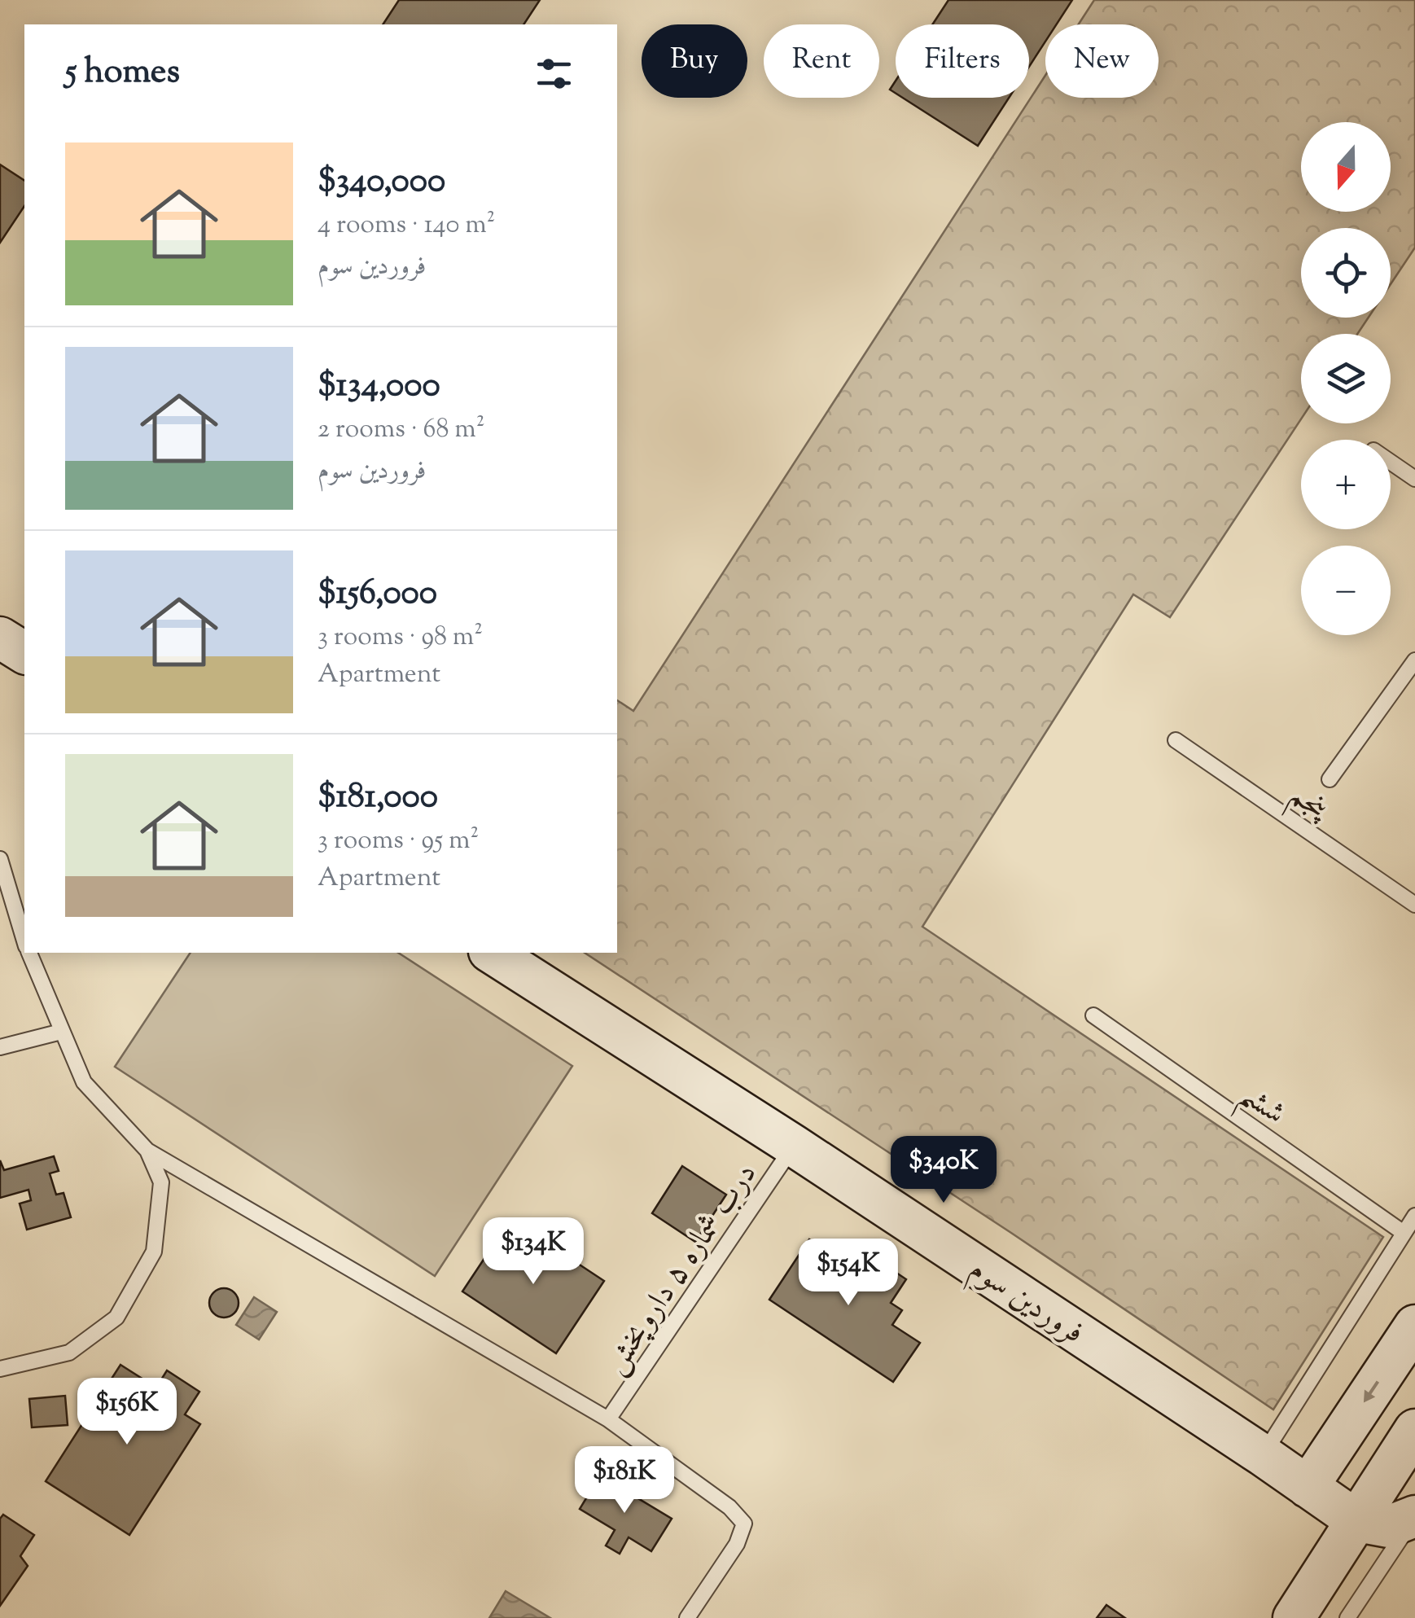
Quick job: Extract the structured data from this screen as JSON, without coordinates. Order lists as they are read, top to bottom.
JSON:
{
  "streets": {
    "street": ["فروردین سوم"],
    "lane": ["پنجم", "ششم", "درب شماره ۵ داروپخش"]
  },
  "crossings": [
    ["درب شماره ۵ داروپخش", "فروردین سوم"]
  ],
  "north": "bottom",
  "page": {
    "chip": [
      "Buy",
      "Rent",
      "Filters",
      "New"
    ],
    "heading": "5 homes",
    "map_buttons": ["+", "−"],
    "list": [
      {
        "name": "$340,000",
        "note": "4 rooms · 140 m² · فروردین سوم"
      },
      {
        "name": "$134,000",
        "note": "2 rooms · 68 m² · فروردین سوم"
      },
      {
        "name": "$156,000",
        "note": "3 rooms · 98 m² · Apartment"
      },
      {
        "name": "$181,000",
        "note": "3 rooms · 95 m² · Apartment"
      }
    ],
    "price": [
      "$340K",
      "$134K",
      "$154K",
      "$156K",
      "$181K"
    ]
  }
}
